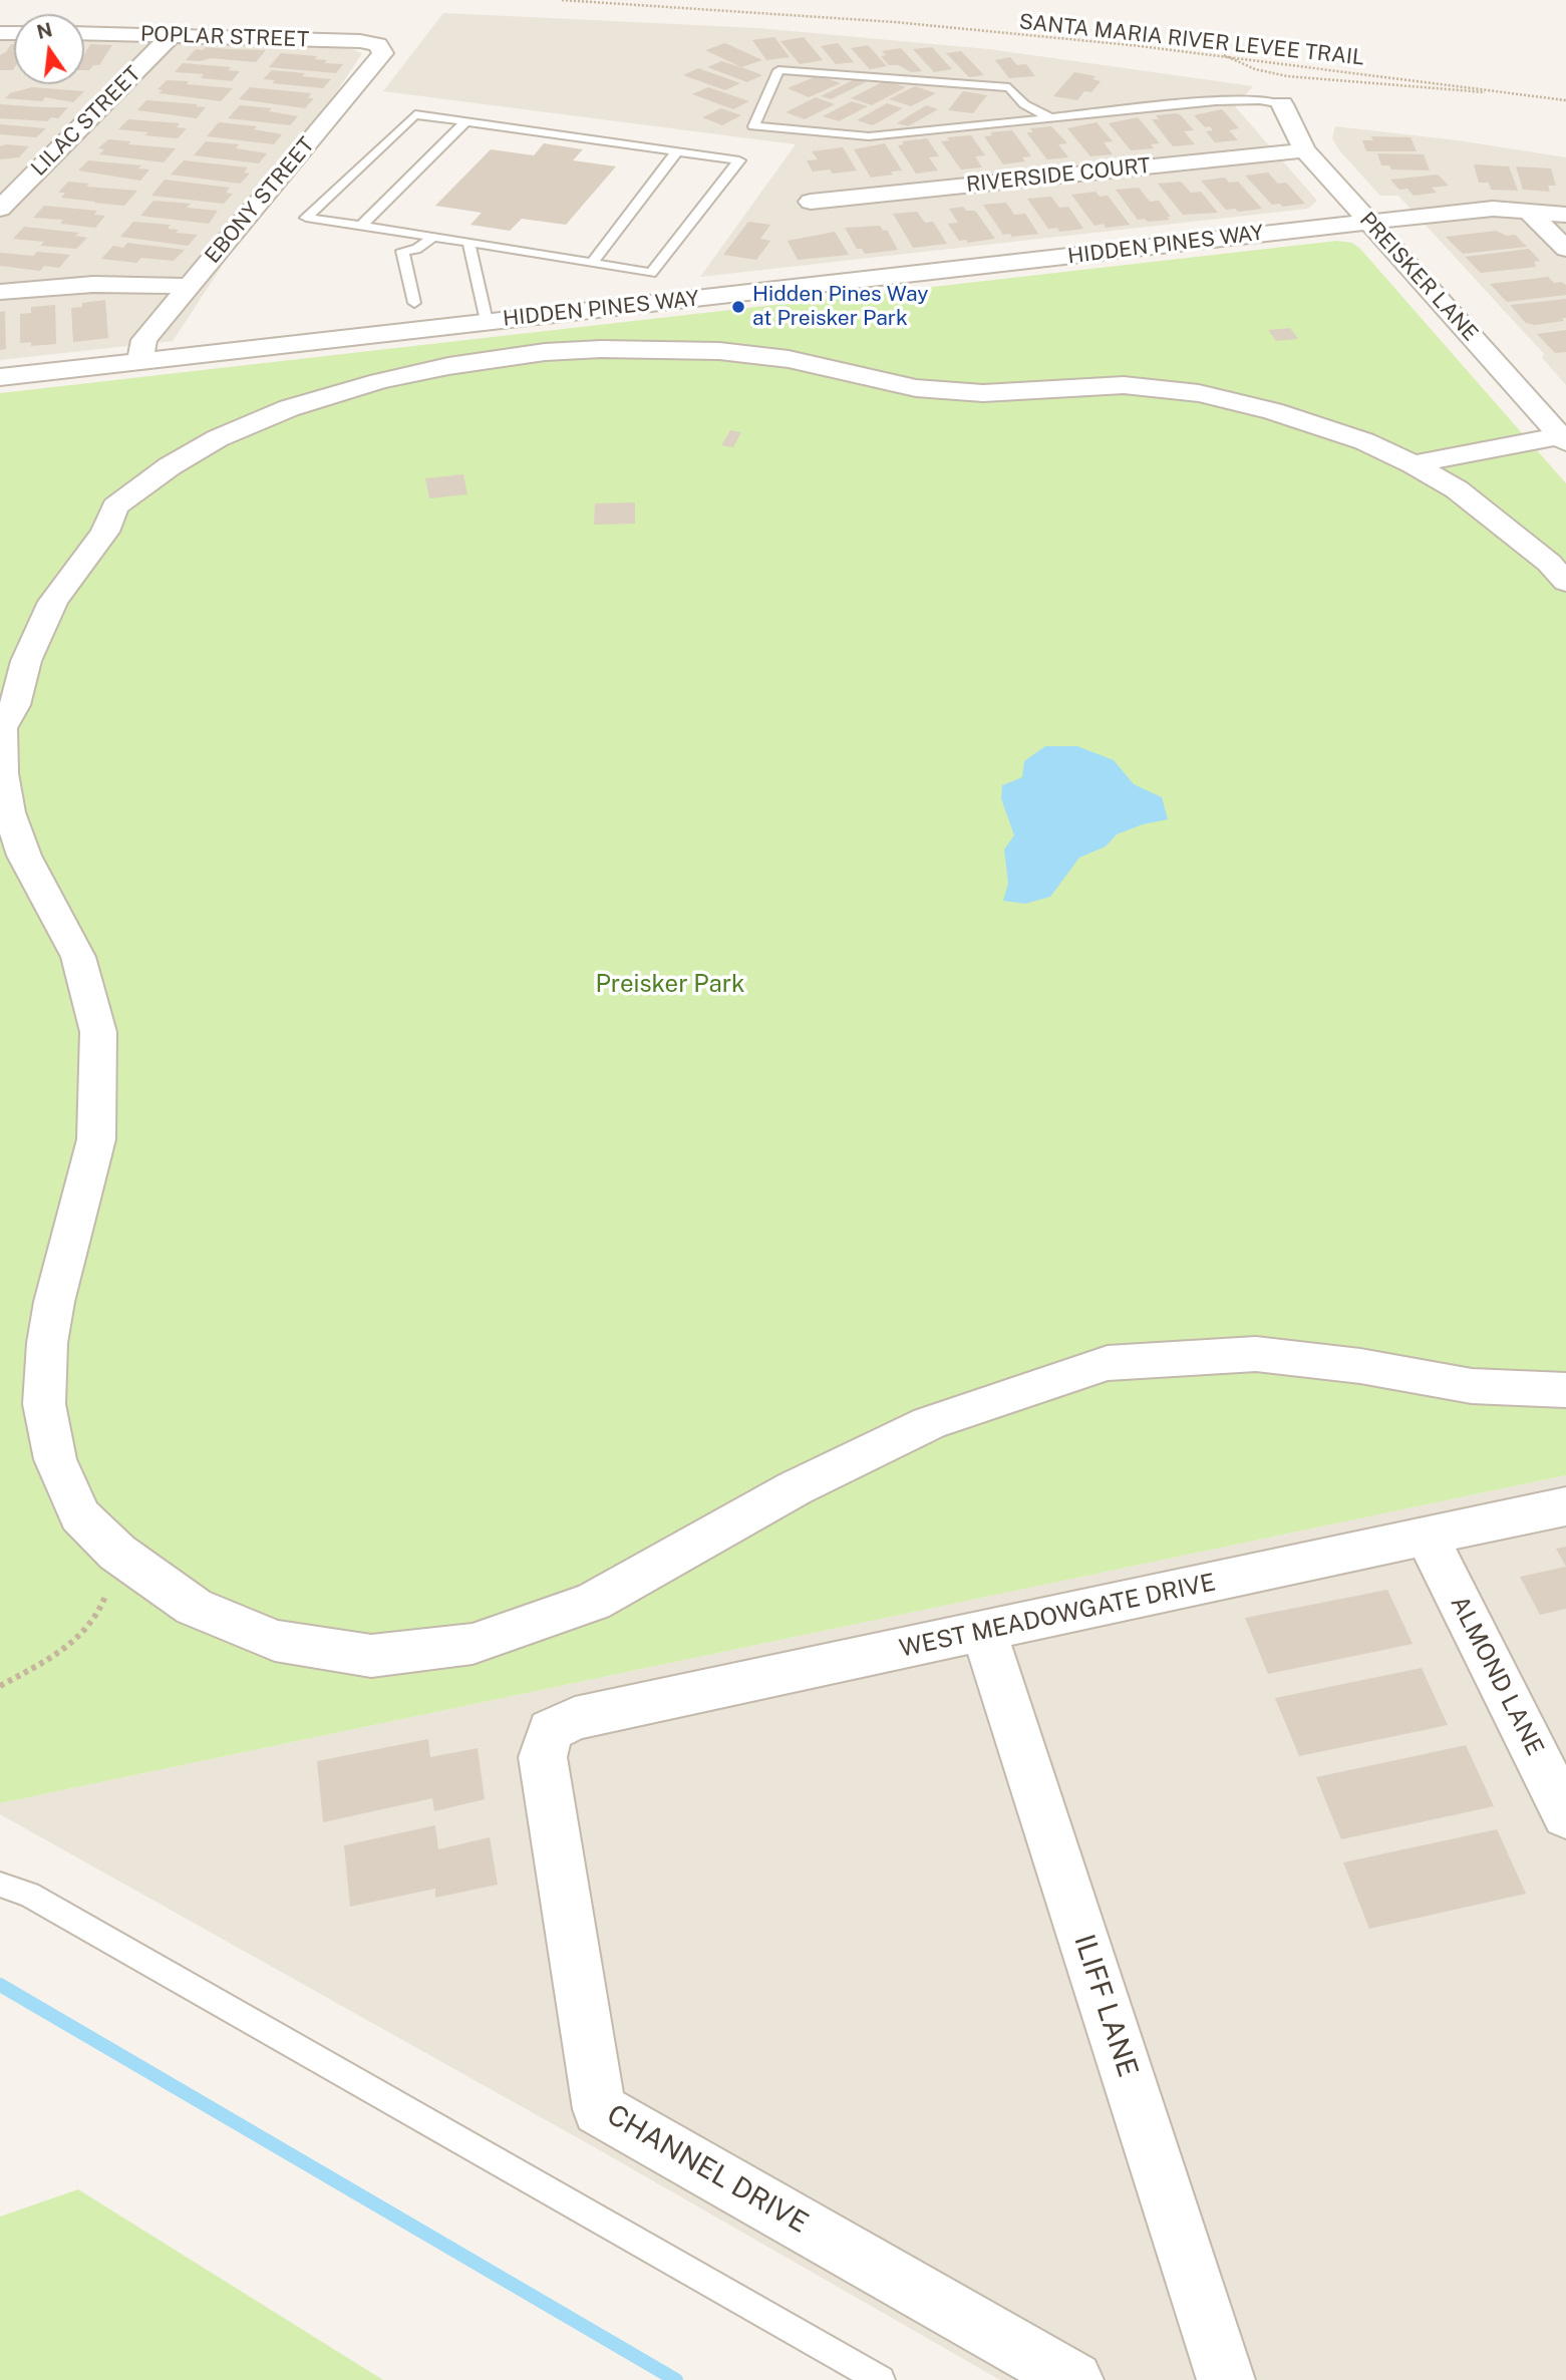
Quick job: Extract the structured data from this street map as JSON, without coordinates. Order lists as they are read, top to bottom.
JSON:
{
  "streets": {
    "street": [
      "POPLAR STREET",
      "LILAC STREET",
      "RIVERSIDE COURT",
      "EBONY STREET",
      "HIDDEN PINES WAY",
      "PREISKER LANE",
      "WEST MEADOWGATE DRIVE",
      "ALMOND LANE",
      "ILIFF LANE",
      "CHANNEL DRIVE"
    ],
    "path": ["SANTA MARIA RIVER LEVEE TRAIL"]
  },
  "crossings": [
    ["POPLAR STREET", "LILAC STREET"],
    ["POPLAR STREET", "EBONY STREET"],
    ["RIVERSIDE COURT", "PREISKER LANE"],
    ["EBONY STREET", "HIDDEN PINES WAY"],
    ["HIDDEN PINES WAY", "PREISKER LANE"],
    ["WEST MEADOWGATE DRIVE", "ALMOND LANE"],
    ["WEST MEADOWGATE DRIVE", "ILIFF LANE"],
    ["WEST MEADOWGATE DRIVE", "CHANNEL DRIVE"]
  ],
  "parks": ["Preisker Park"],
  "places": ["Hidden Pines Way at Preisker Park"],
  "north": "top"
}
